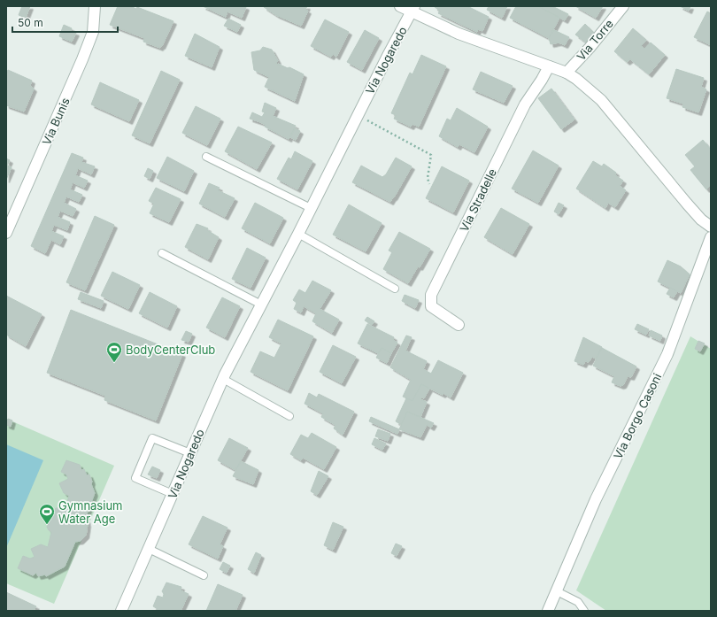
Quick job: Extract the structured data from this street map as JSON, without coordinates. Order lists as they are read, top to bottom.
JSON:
{
  "streets": {
    "street": [
      "Via Torre",
      "Via Nogaredo",
      "Via Bunis",
      "Via Stradelle",
      "Via Borgo Casoni"
    ]
  },
  "places": {
    "sports": ["BodyCenterClub", "Gymnasium Water Age"]
  },
  "scale_bar": "50 m"
}
